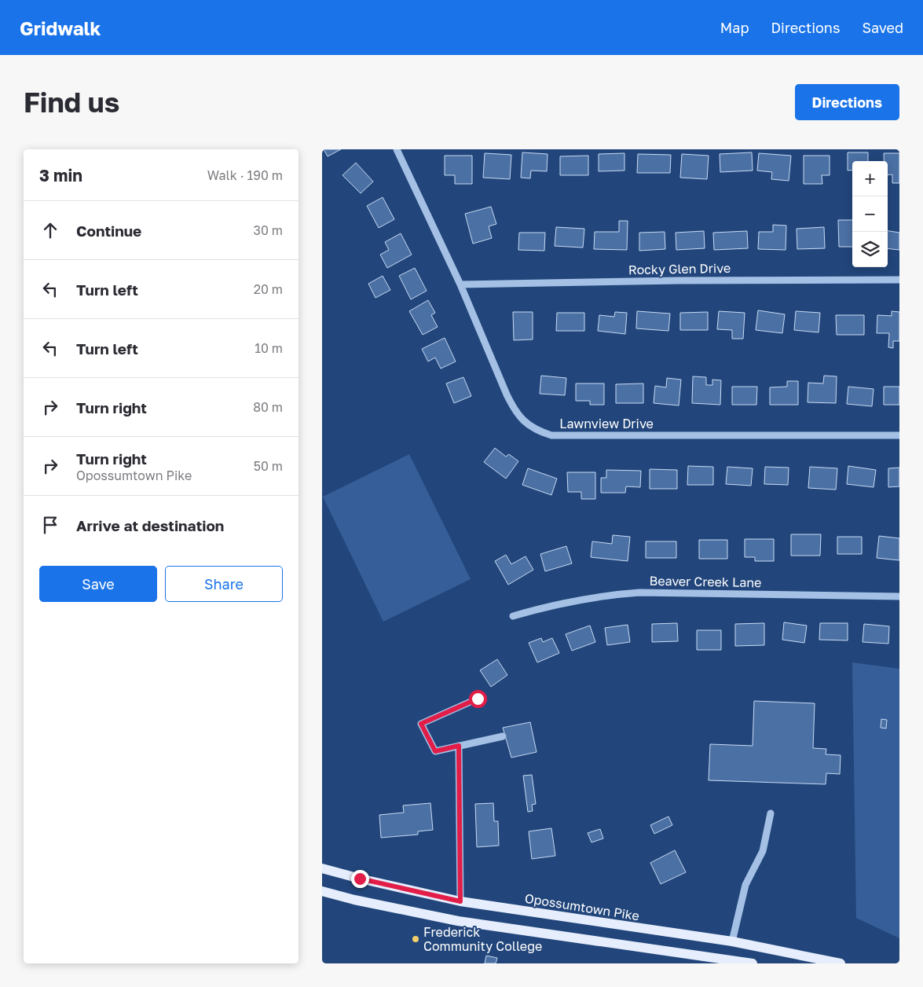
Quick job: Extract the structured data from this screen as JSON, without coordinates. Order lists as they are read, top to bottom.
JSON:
{
  "streets": {
    "main road": ["Opossumtown Pike"],
    "street": ["Rocky Glen Drive", "Lawnview Drive", "Beaver Creek Lane"]
  },
  "crossings": [
    ["Rocky Glen Drive", "Lawnview Drive"]
  ],
  "places": ["Frederick Community College"],
  "page": {
    "header": "Gridwalk",
    "nav": ["Map", "Directions", "Saved"],
    "buttons": [
      "Directions",
      ["Save", "Share"]
    ],
    "title": "Find us",
    "heading": ["3 min", "Walk · 190 m"],
    "map_buttons": ["+", "−"],
    "list": [
      ["Continue", "30 m"],
      ["Turn left", "20 m"],
      ["Turn left", "10 m"],
      ["Turn right", "80 m"],
      ["Turn right", "Opossumtown Pike", "50 m"],
      "Arrive at destination"
    ]
  }
}
